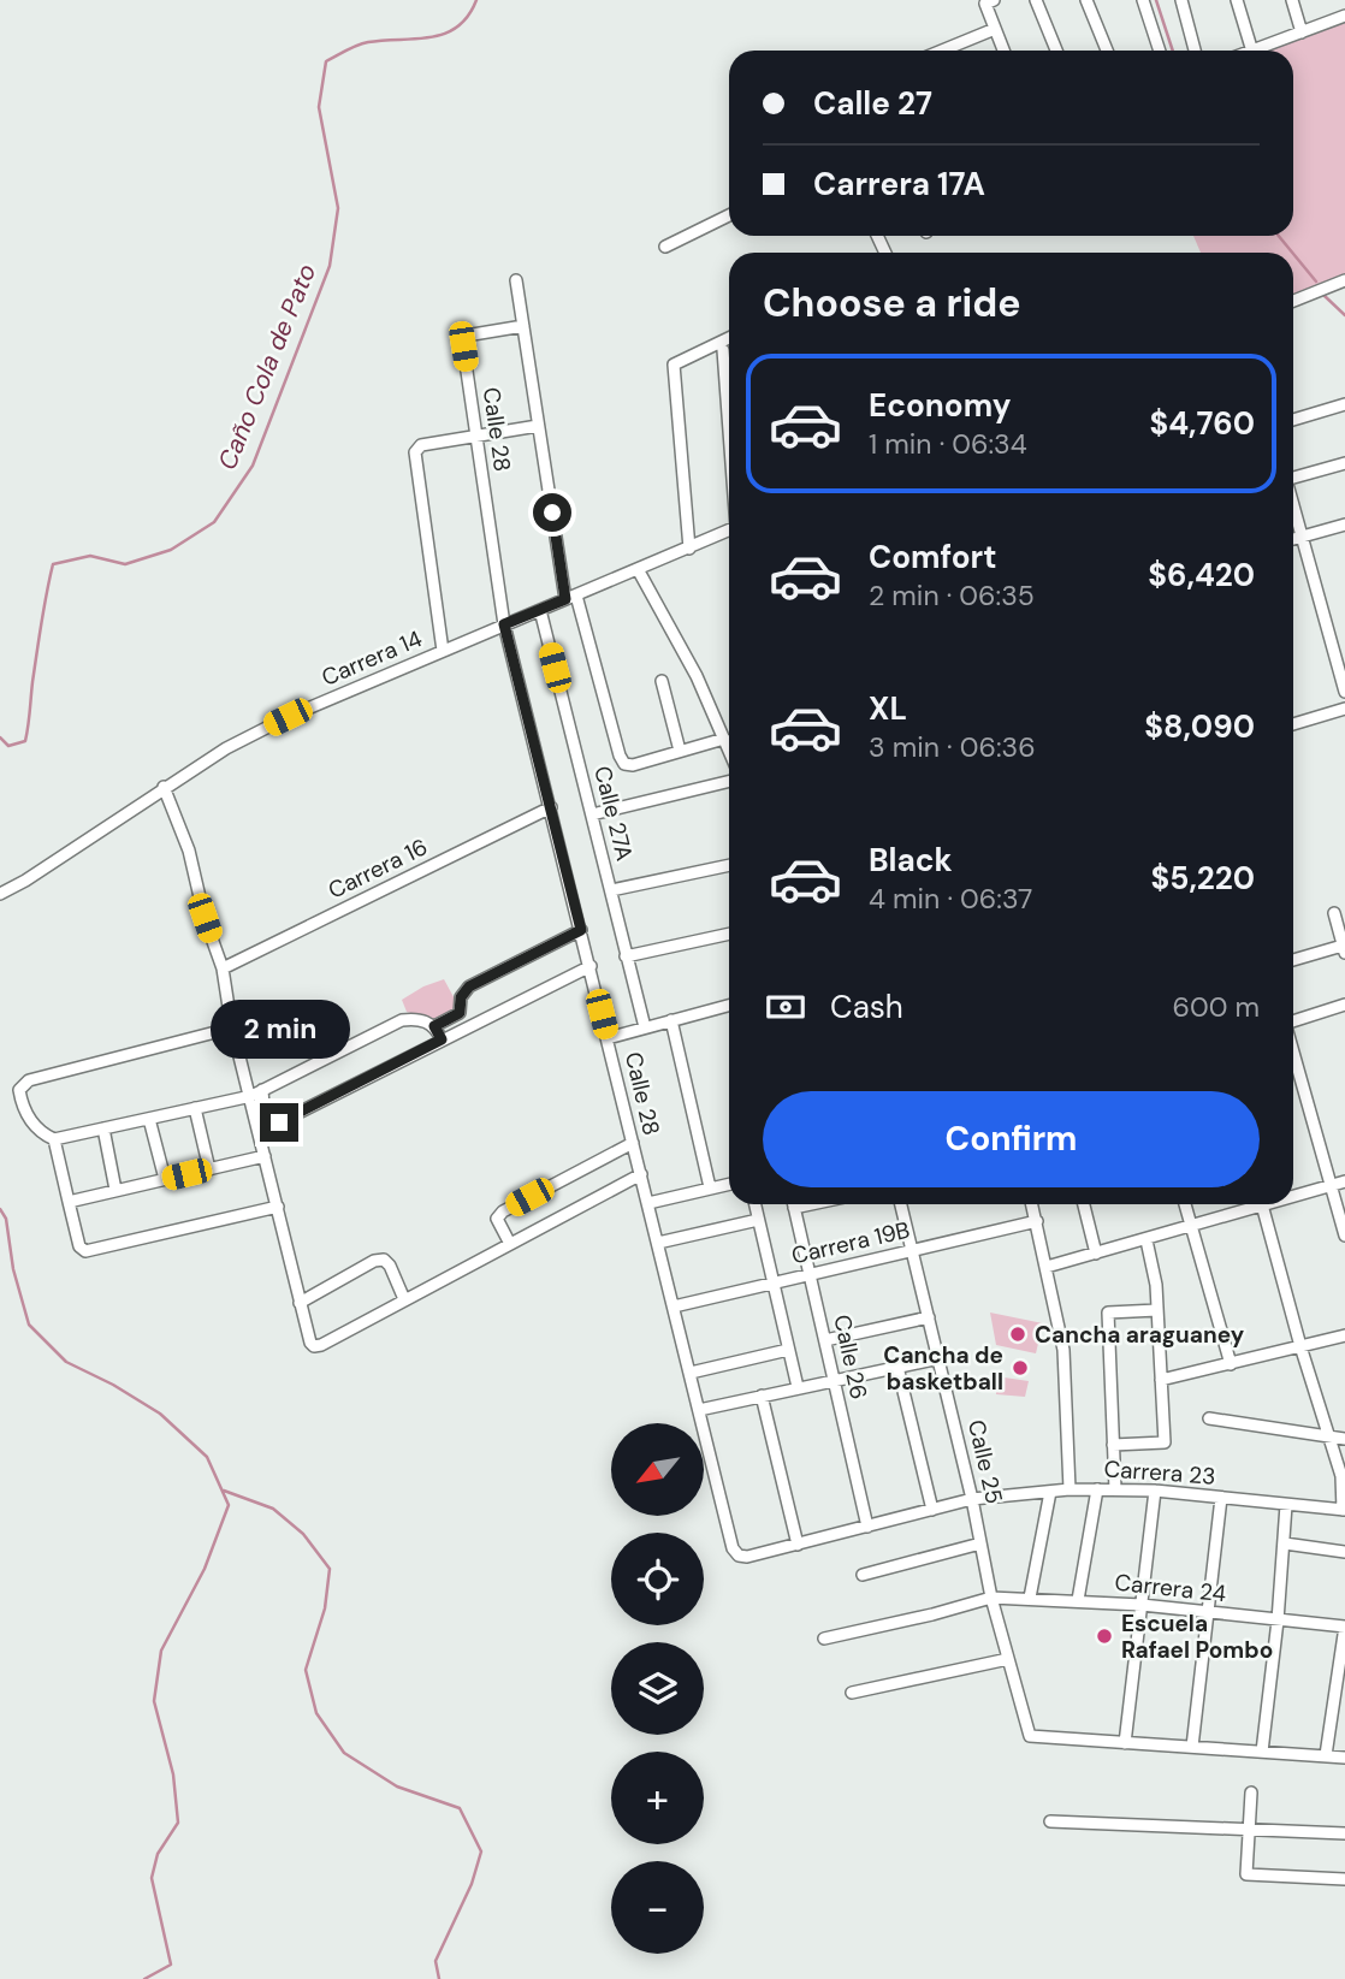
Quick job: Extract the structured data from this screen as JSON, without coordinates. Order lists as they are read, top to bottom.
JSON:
{
  "streets": {
    "street": [
      "Calle 28",
      "Carrera 14",
      "Calle 27A",
      "Carrera 16",
      "Carrera 19B",
      "Calle 26",
      "Calle 25",
      "Carrera 23",
      "Carrera 24"
    ]
  },
  "crossings": [
    ["Calle 28", "Carrera 14"],
    ["Calle 28", "Carrera 16"],
    ["Calle 28", "Carrera 19B"],
    ["Carrera 14", "Calle 27A"],
    ["Carrera 19B", "Calle 26"],
    ["Carrera 19B", "Calle 25"],
    ["Calle 25", "Carrera 23"],
    ["Calle 25", "Carrera 24"]
  ],
  "water": ["Caño Cola de Pato"],
  "places": ["Cancha araguaney", "Cancha de basketball", "Escuela Rafael Pombo"],
  "north": "bottom left",
  "page": {
    "banner": ["Calle 27", "Carrera 17A"],
    "heading": "Choose a ride",
    "list": [
      {
        "name": "Economy",
        "note": "1 min · 06:34",
        "value": "$4,760"
      },
      {
        "name": "Comfort",
        "note": "2 min · 06:35",
        "value": "$6,420"
      },
      {
        "name": "XL",
        "note": "3 min · 06:36",
        "value": "$8,090"
      },
      {
        "name": "Black",
        "note": "4 min · 06:37",
        "value": "$5,220"
      }
    ],
    "pay": ["Cash", "600 m"],
    "bubble": "2 min",
    "buttons": "Confirm",
    "map_buttons": ["+", "−"]
  }
}
